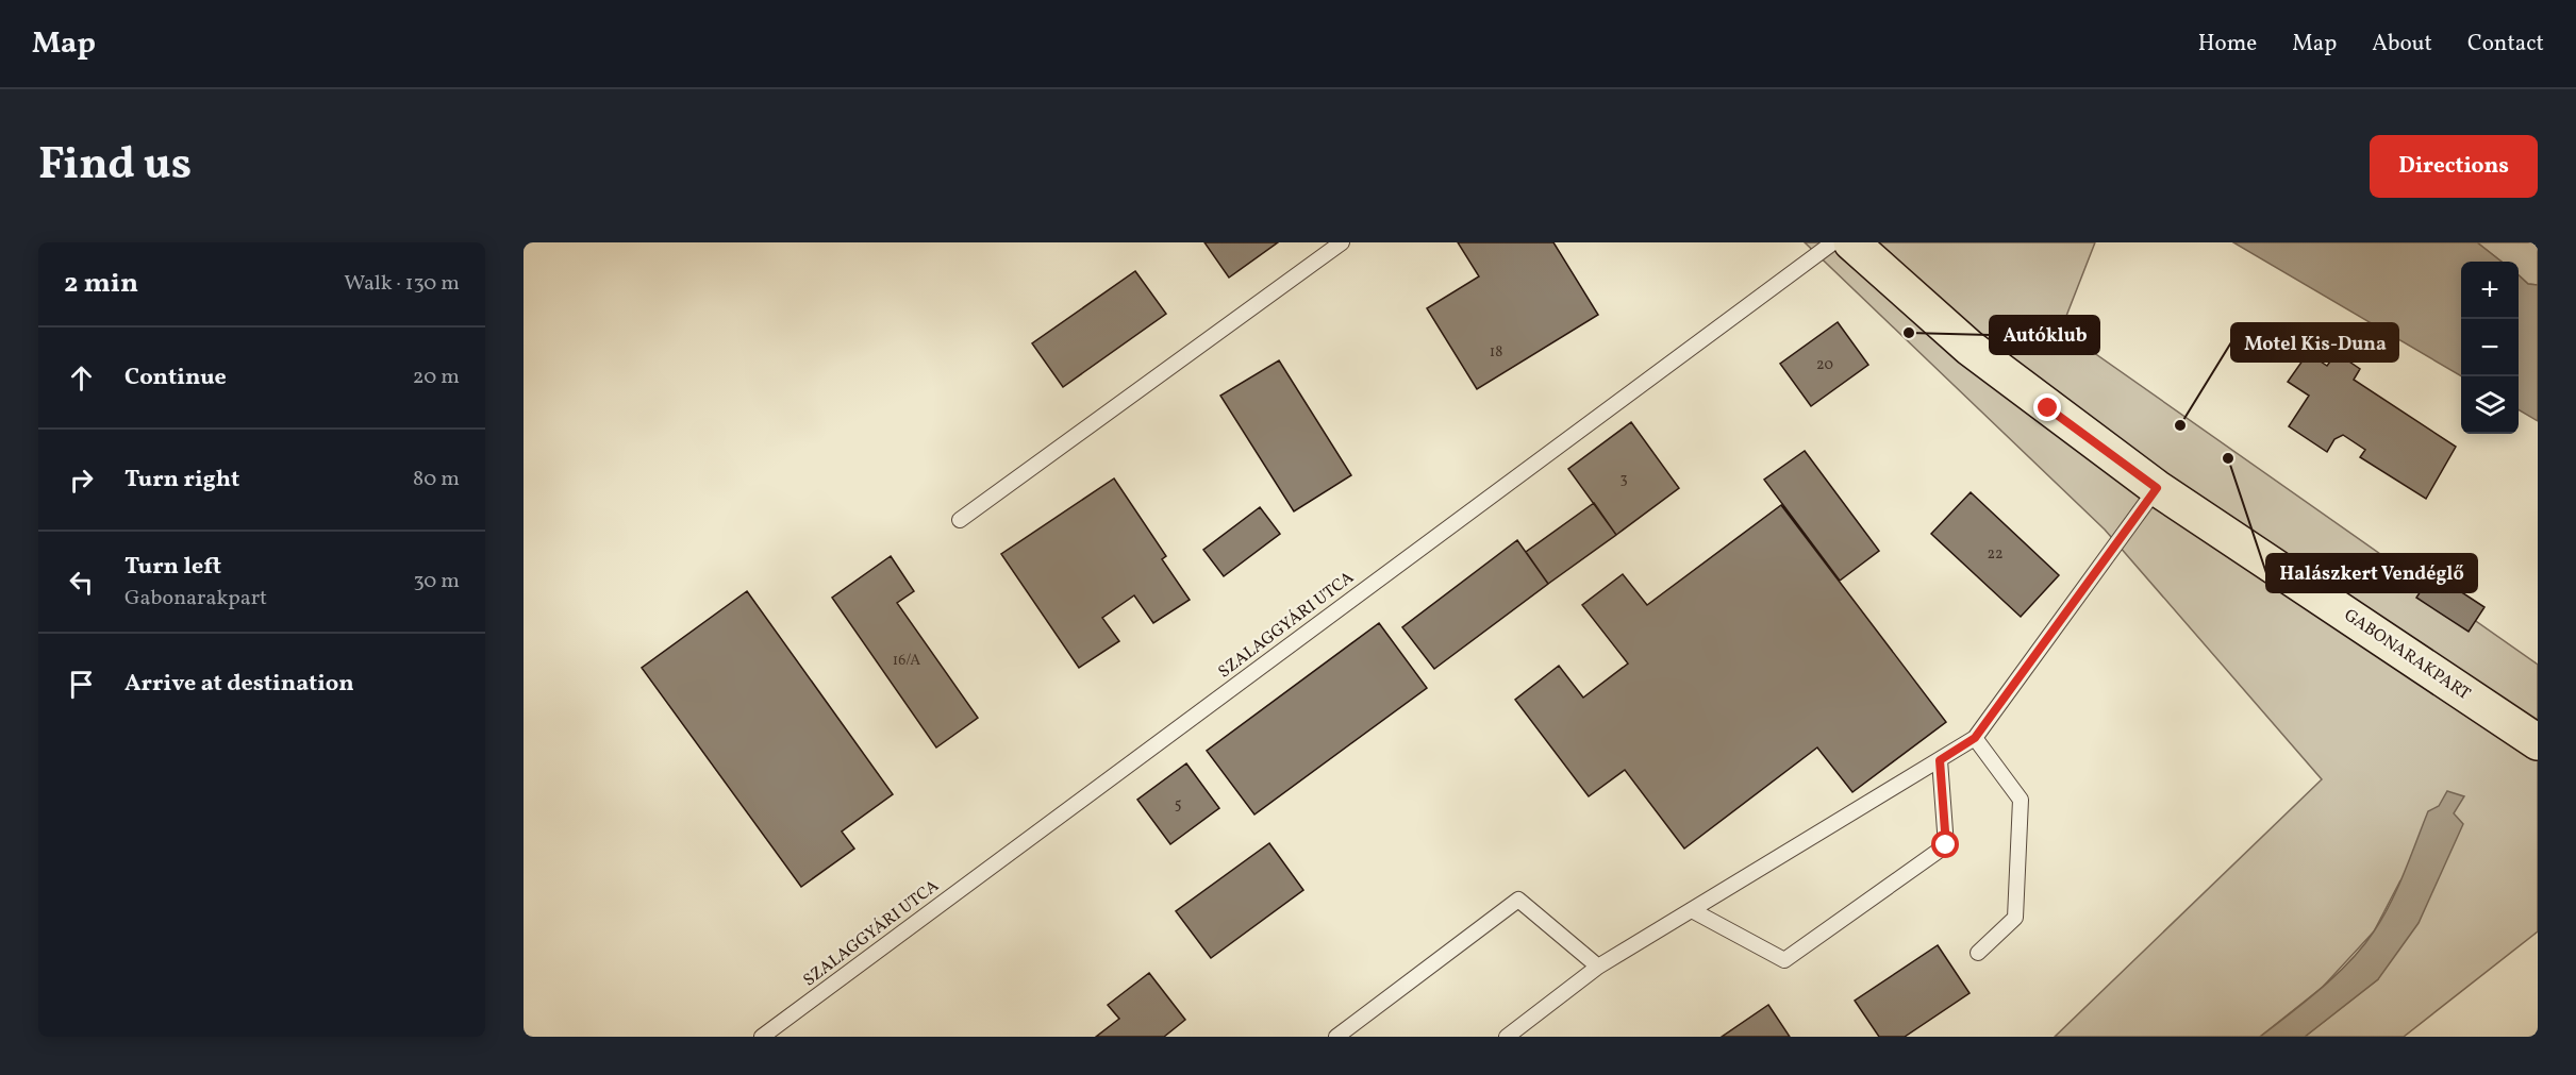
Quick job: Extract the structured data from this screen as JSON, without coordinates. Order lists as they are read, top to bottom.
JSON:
{
  "streets": {
    "main road": ["GABONARAKPART"],
    "lane": ["SZALAGGYÁRI UTCA"]
  },
  "places": ["Autóklub", "Motel Kis-Duna", "Halászkert Vendéglő"],
  "house_numbers": [
    "18",
    "20",
    "3",
    "22",
    "16/A",
    "5"
  ],
  "page": {
    "header": "Map",
    "nav": [
      "Home",
      "Map",
      "About",
      "Contact"
    ],
    "title": "Find us",
    "buttons": "Directions",
    "heading": ["2 min", "Walk · 130 m"],
    "map_buttons": ["+", "−"],
    "list": [
      ["Continue", "20 m"],
      ["Turn right", "80 m"],
      ["Turn left", "Gabonarakpart", "30 m"],
      "Arrive at destination"
    ]
  }
}
